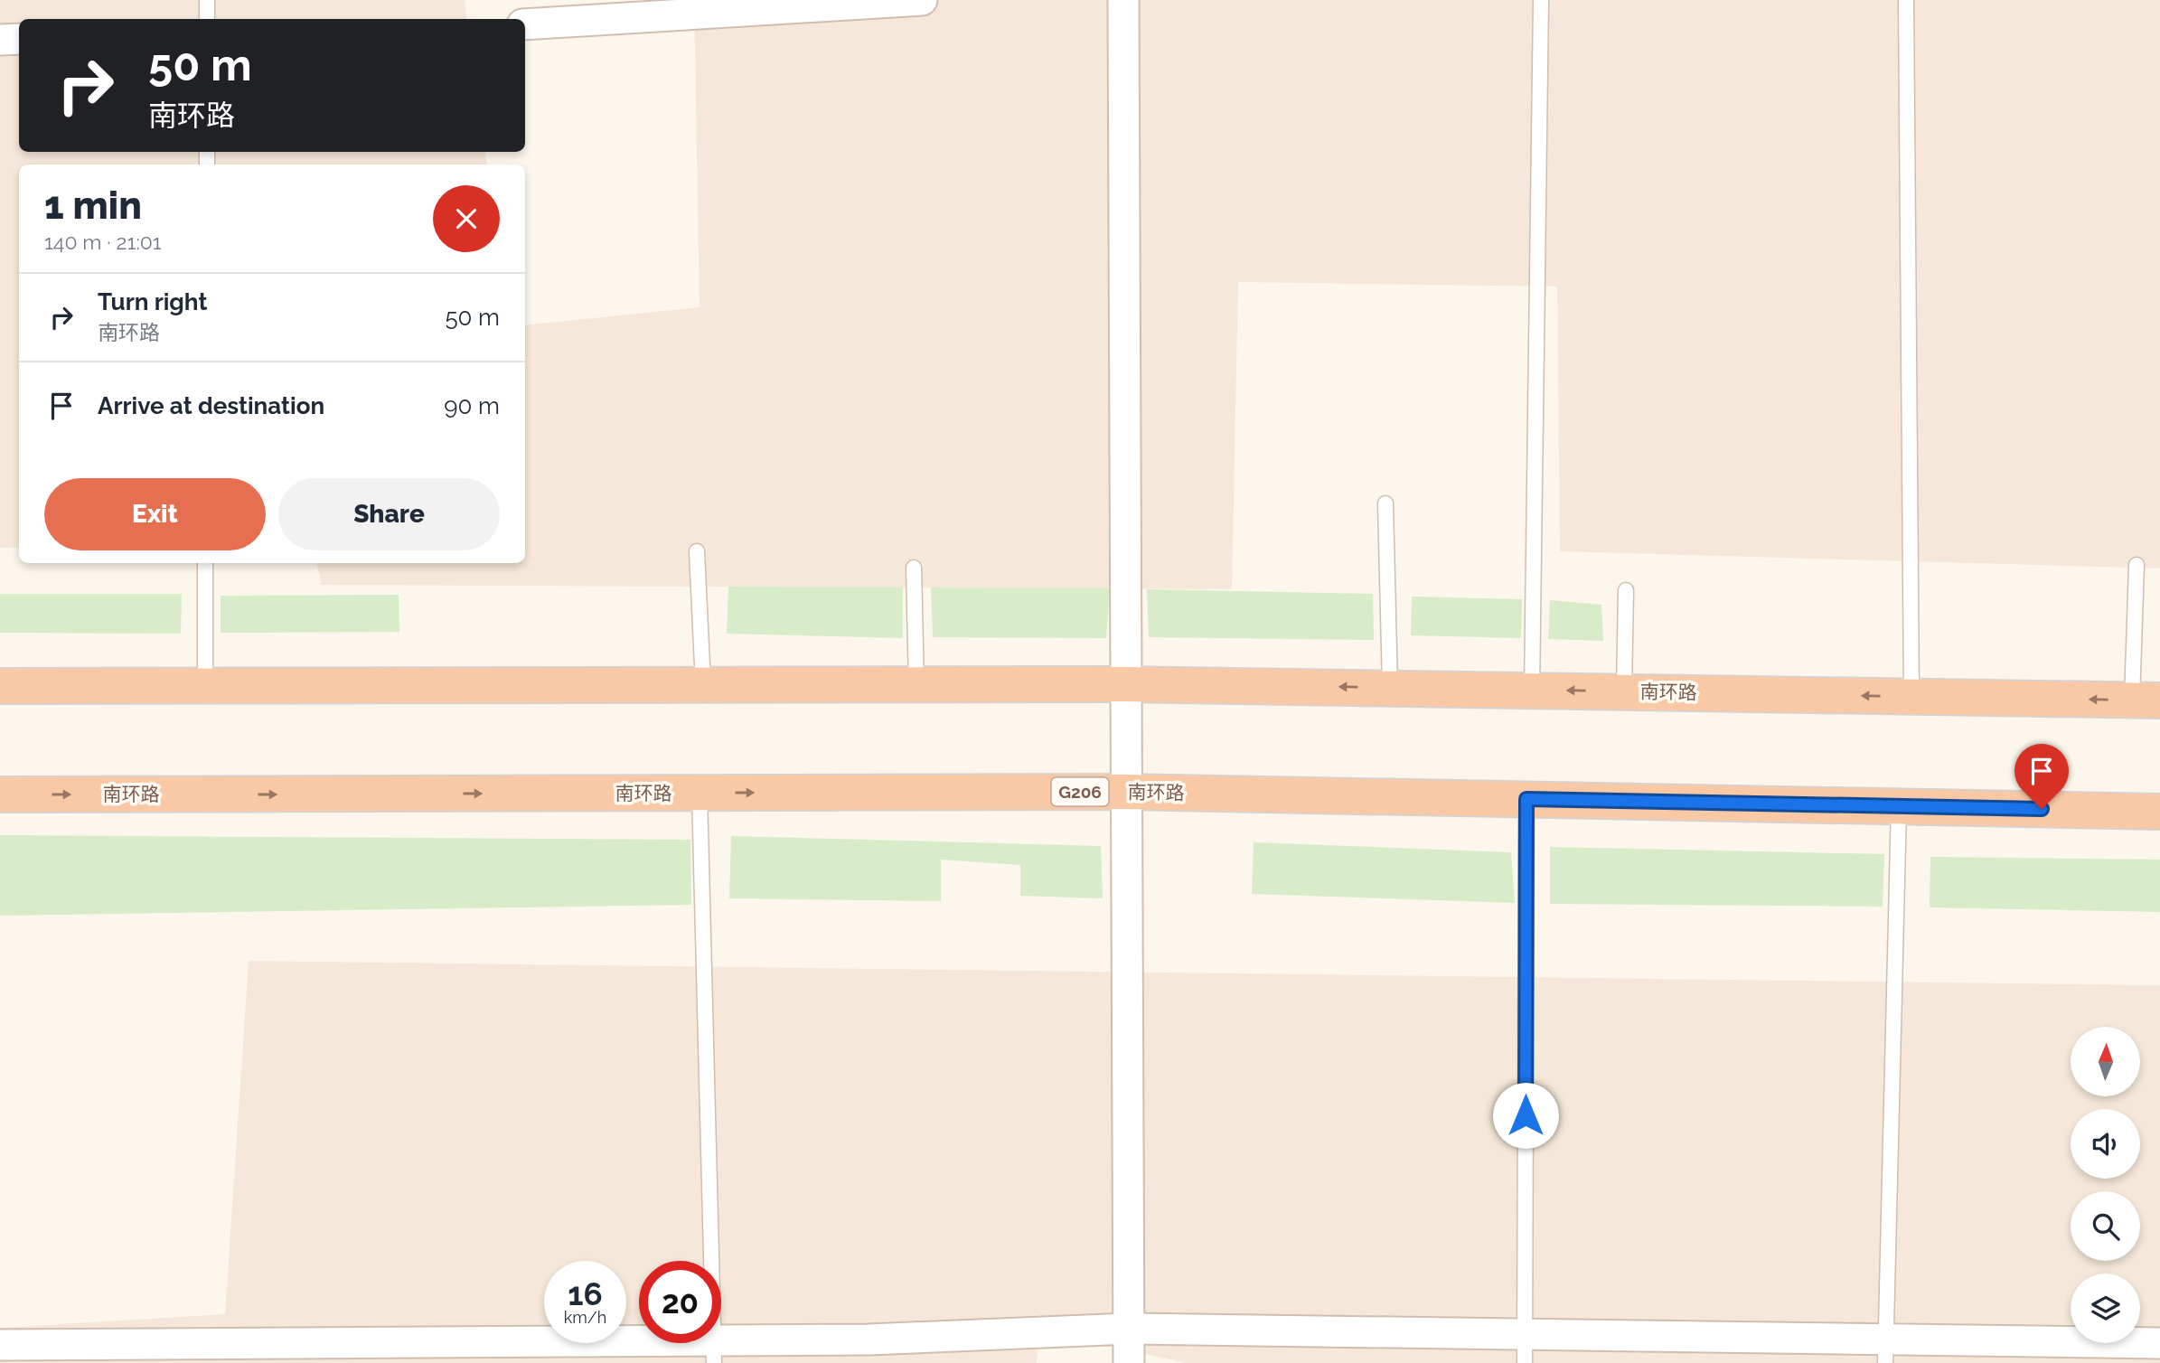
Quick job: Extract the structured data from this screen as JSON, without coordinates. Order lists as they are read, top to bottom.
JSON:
{
  "streets": {
    "highway": ["南环路", "G206"]
  },
  "north": "top",
  "page": {
    "turn": ["50 m", "南环路"],
    "heading": ["1 min", "140 m · 21:01"],
    "list": [
      {
        "name": "Turn right",
        "note": "南环路",
        "value": "50 m"
      },
      {
        "name": "Arrive at destination",
        "value": "90 m"
      }
    ],
    "buttons": ["Exit", "Share"],
    "speed": "16 km/h",
    "limit": "20"
  }
}
